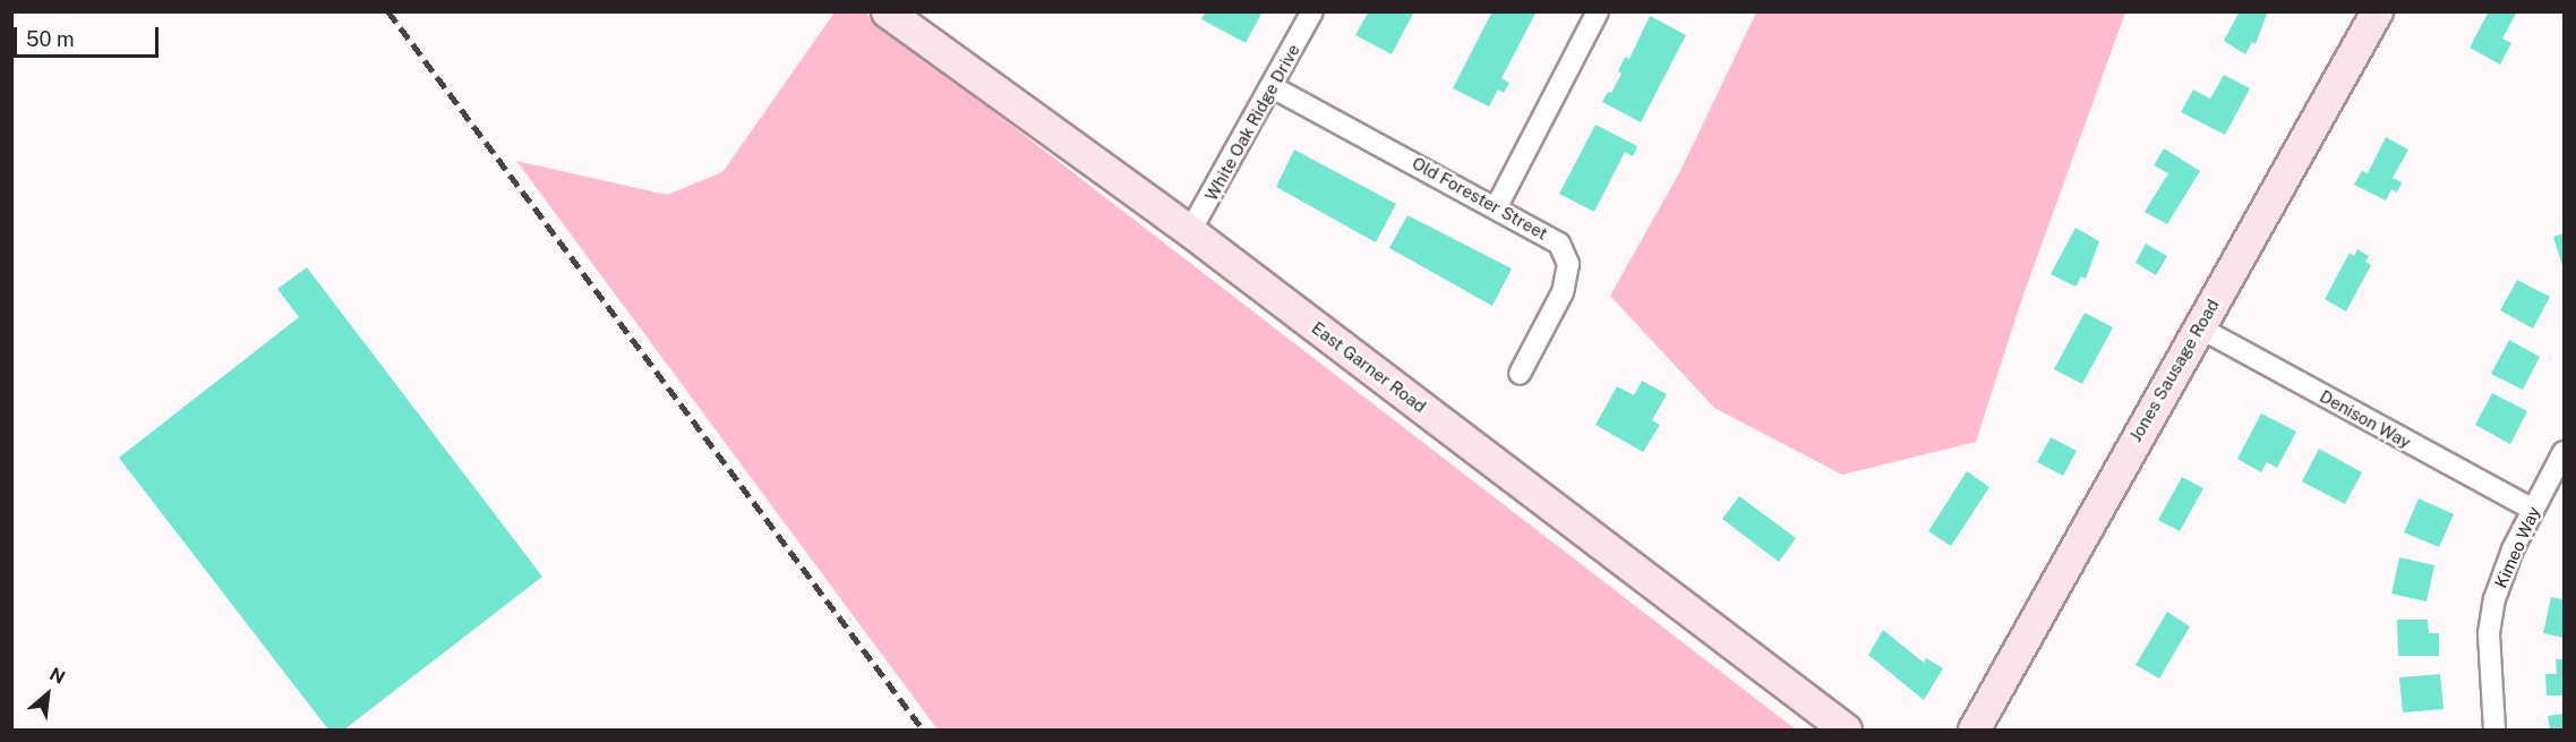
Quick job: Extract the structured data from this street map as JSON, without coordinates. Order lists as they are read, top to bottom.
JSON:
{
  "streets": {
    "main road": ["East Garner Road", "Jones Sausage Road"],
    "street": [
      "White Oak Ridge Drive",
      "Old Forester Street",
      "Denison Way",
      "Kimeo Way"
    ]
  },
  "crossings": [
    ["White Oak Ridge Drive", "Old Forester Street"],
    ["White Oak Ridge Drive", "East Garner Road"],
    ["Jones Sausage Road", "Denison Way"],
    ["Denison Way", "Kimeo Way"]
  ],
  "scale_bar": "50 m",
  "north": "top right"
}
